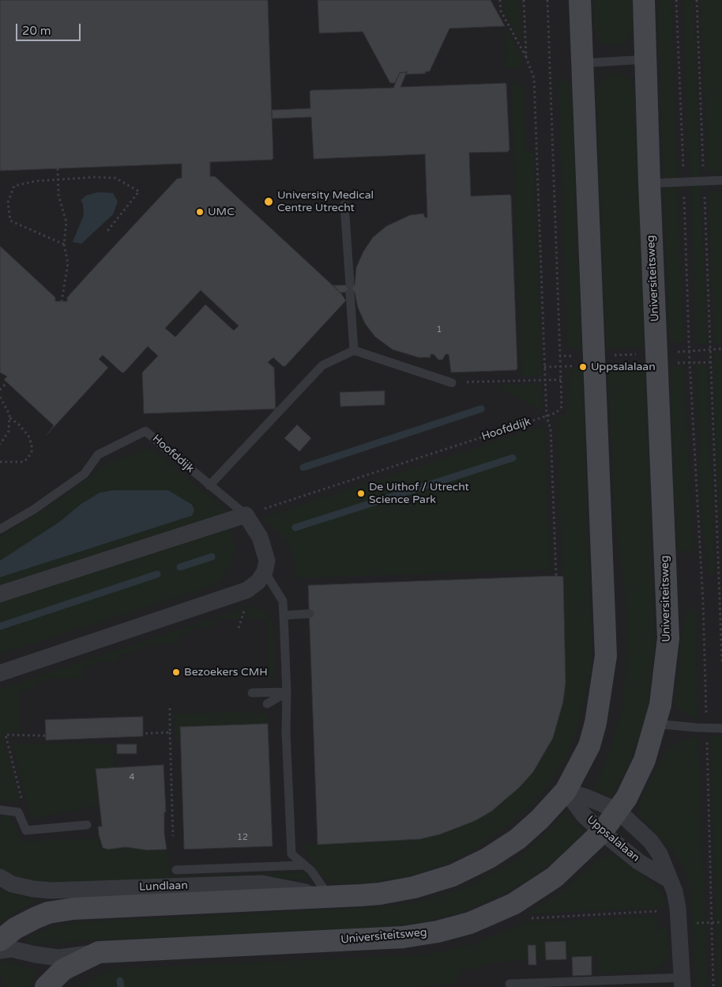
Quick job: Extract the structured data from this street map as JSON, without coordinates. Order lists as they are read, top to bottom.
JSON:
{
  "streets": {
    "main road": ["Universiteitsweg"],
    "street": ["Uppsalalaan", "Lundlaan"],
    "lane": ["Hoofddijk"]
  },
  "crossings": [
    ["Universiteitsweg", "Uppsalalaan"]
  ],
  "places": [
    "University Medical Centre Utrecht",
    "UMC",
    "Uppsalalaan",
    "De Uithof / Utrecht Science Park",
    "Bezoekers CMH"
  ],
  "house_numbers": ["1", "4", "12"],
  "scale_bar": "20 m"
}
